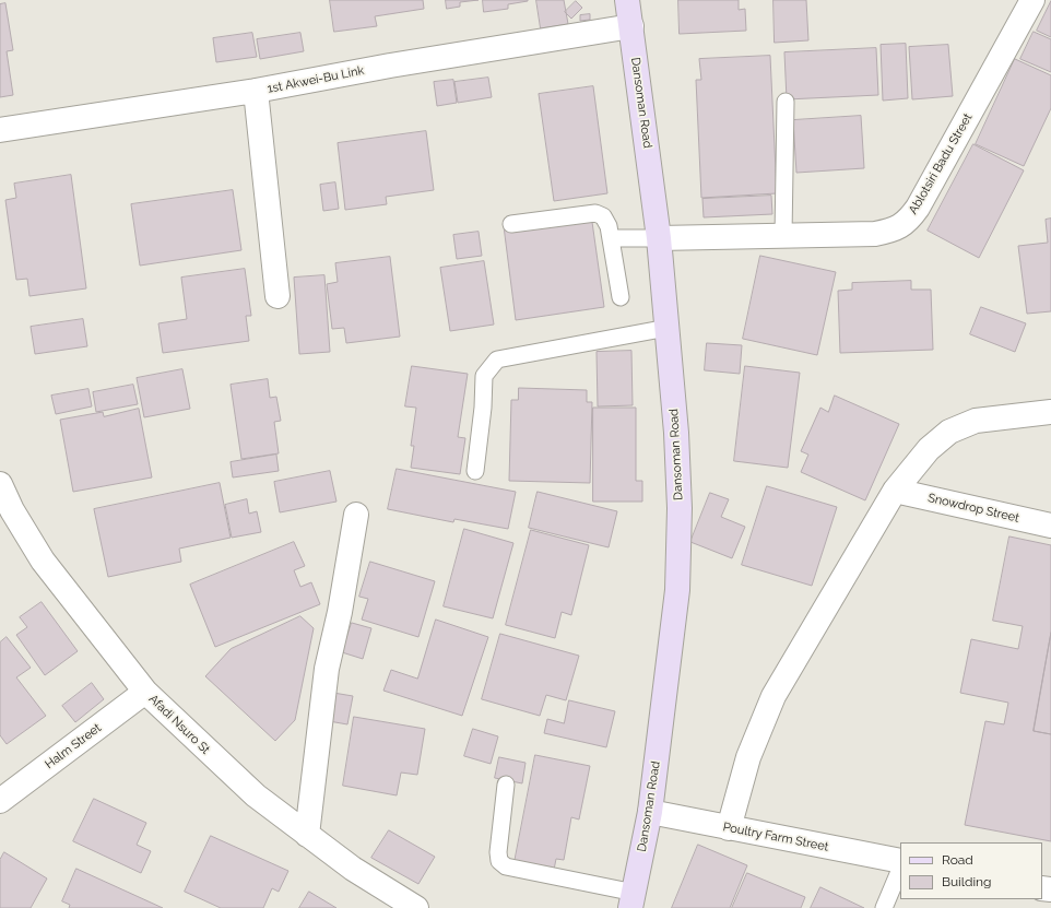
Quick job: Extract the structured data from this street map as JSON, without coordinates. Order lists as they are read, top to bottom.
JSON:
{
  "streets": {
    "main road": ["Dansoman Road"],
    "street": [
      "1st Akwei-Bu Link",
      "Ablotsiri Badu Street",
      "Snowdrop Street",
      "Afadi Nsuro St",
      "Halm Street",
      "Poultry Farm Street"
    ]
  },
  "crossings": [
    ["1st Akwei-Bu Link", "Dansoman Road"],
    ["Dansoman Road", "Ablotsiri Badu Street"],
    ["Dansoman Road", "Poultry Farm Street"],
    ["Afadi Nsuro St", "Halm Street"]
  ],
  "legend": ["Road", "Building"]
}
